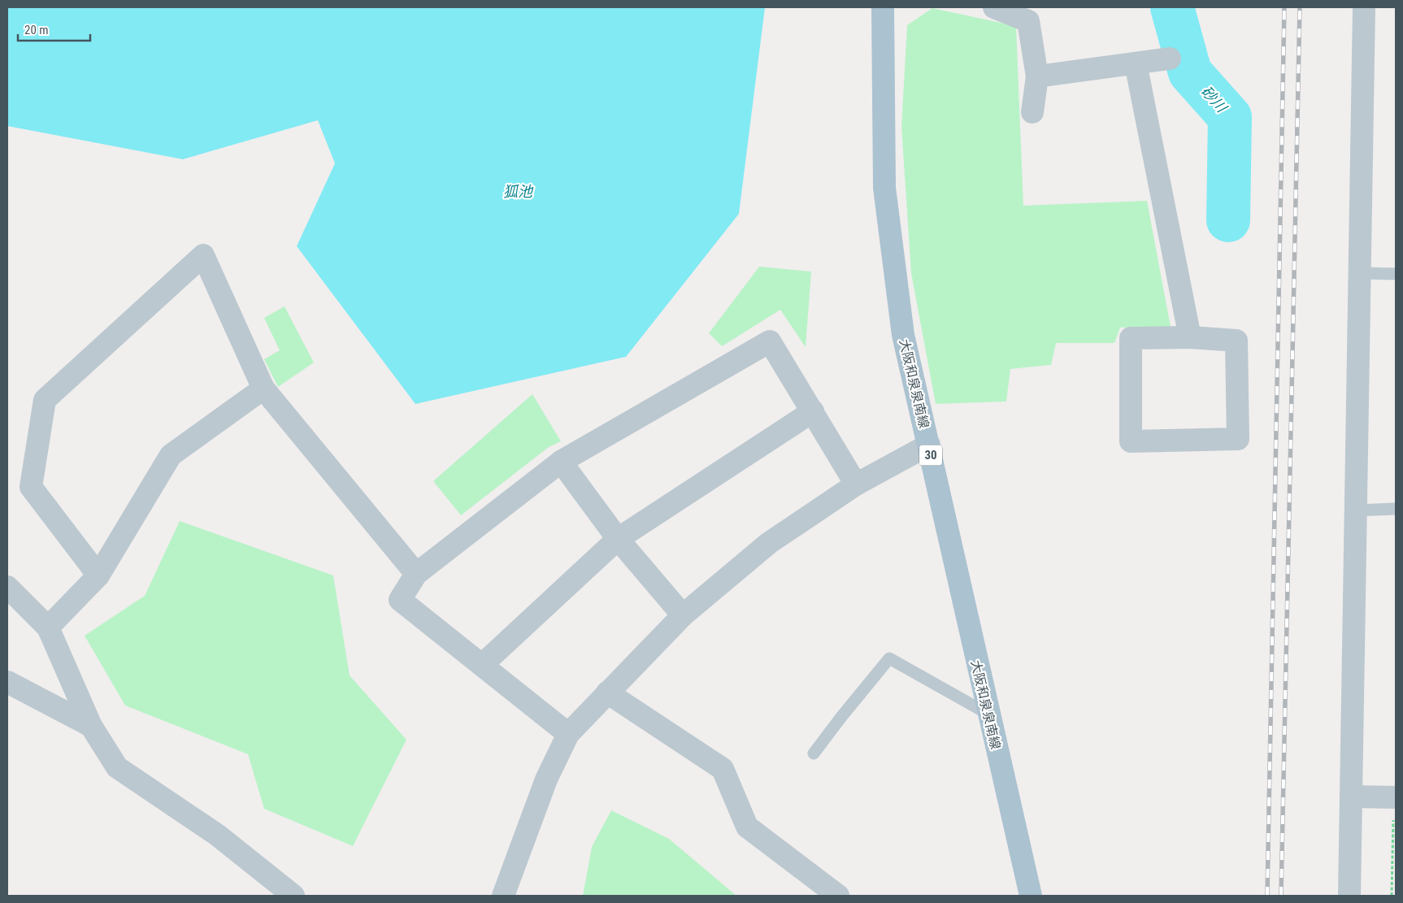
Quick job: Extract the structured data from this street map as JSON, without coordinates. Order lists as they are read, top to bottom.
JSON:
{
  "streets": {
    "main road": ["大阪和泉泉南線", "30"]
  },
  "water": ["砂川", "狐池"],
  "scale_bar": "20 m"
}
